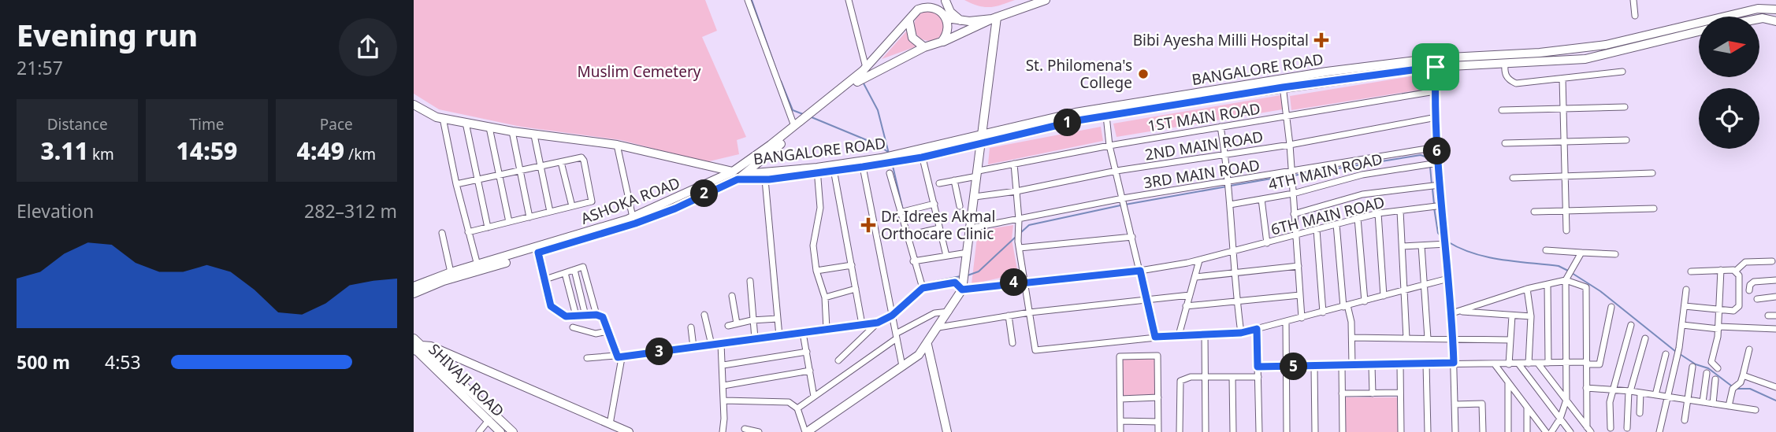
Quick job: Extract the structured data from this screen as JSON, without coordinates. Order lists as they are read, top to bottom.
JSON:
{
  "streets": {
    "main road": ["BANGALORE ROAD", "ASHOKA ROAD", "SHIVAJI ROAD"],
    "street": [
      "1ST MAIN ROAD",
      "2ND MAIN ROAD",
      "4TH MAIN ROAD",
      "3RD MAIN ROAD",
      "6TH MAIN ROAD"
    ]
  },
  "crossings": [
    ["BANGALORE ROAD", "ASHOKA ROAD"]
  ],
  "parks": ["Muslim Cemetery"],
  "places": {
    "health": ["Bibi Ayesha Milli Hospital", "Dr. Idrees Akmal Orthocare Clinic"],
    "other": ["St. Philomena's College"]
  },
  "north": "right",
  "page": {
    "heading": ["Evening run", "21:57"],
    "stats": [
      ["Distance", "3.11 km"],
      ["Time", "14:59"],
      ["Pace", "4:49 /km"]
    ],
    "pins": [
      "1",
      "6",
      "2",
      "4",
      "3",
      "5"
    ],
    "chart": ["Elevation", "282–312 m"],
    "list": [
      {
        "name": "500 m",
        "note": "4:53"
      }
    ]
  }
}
